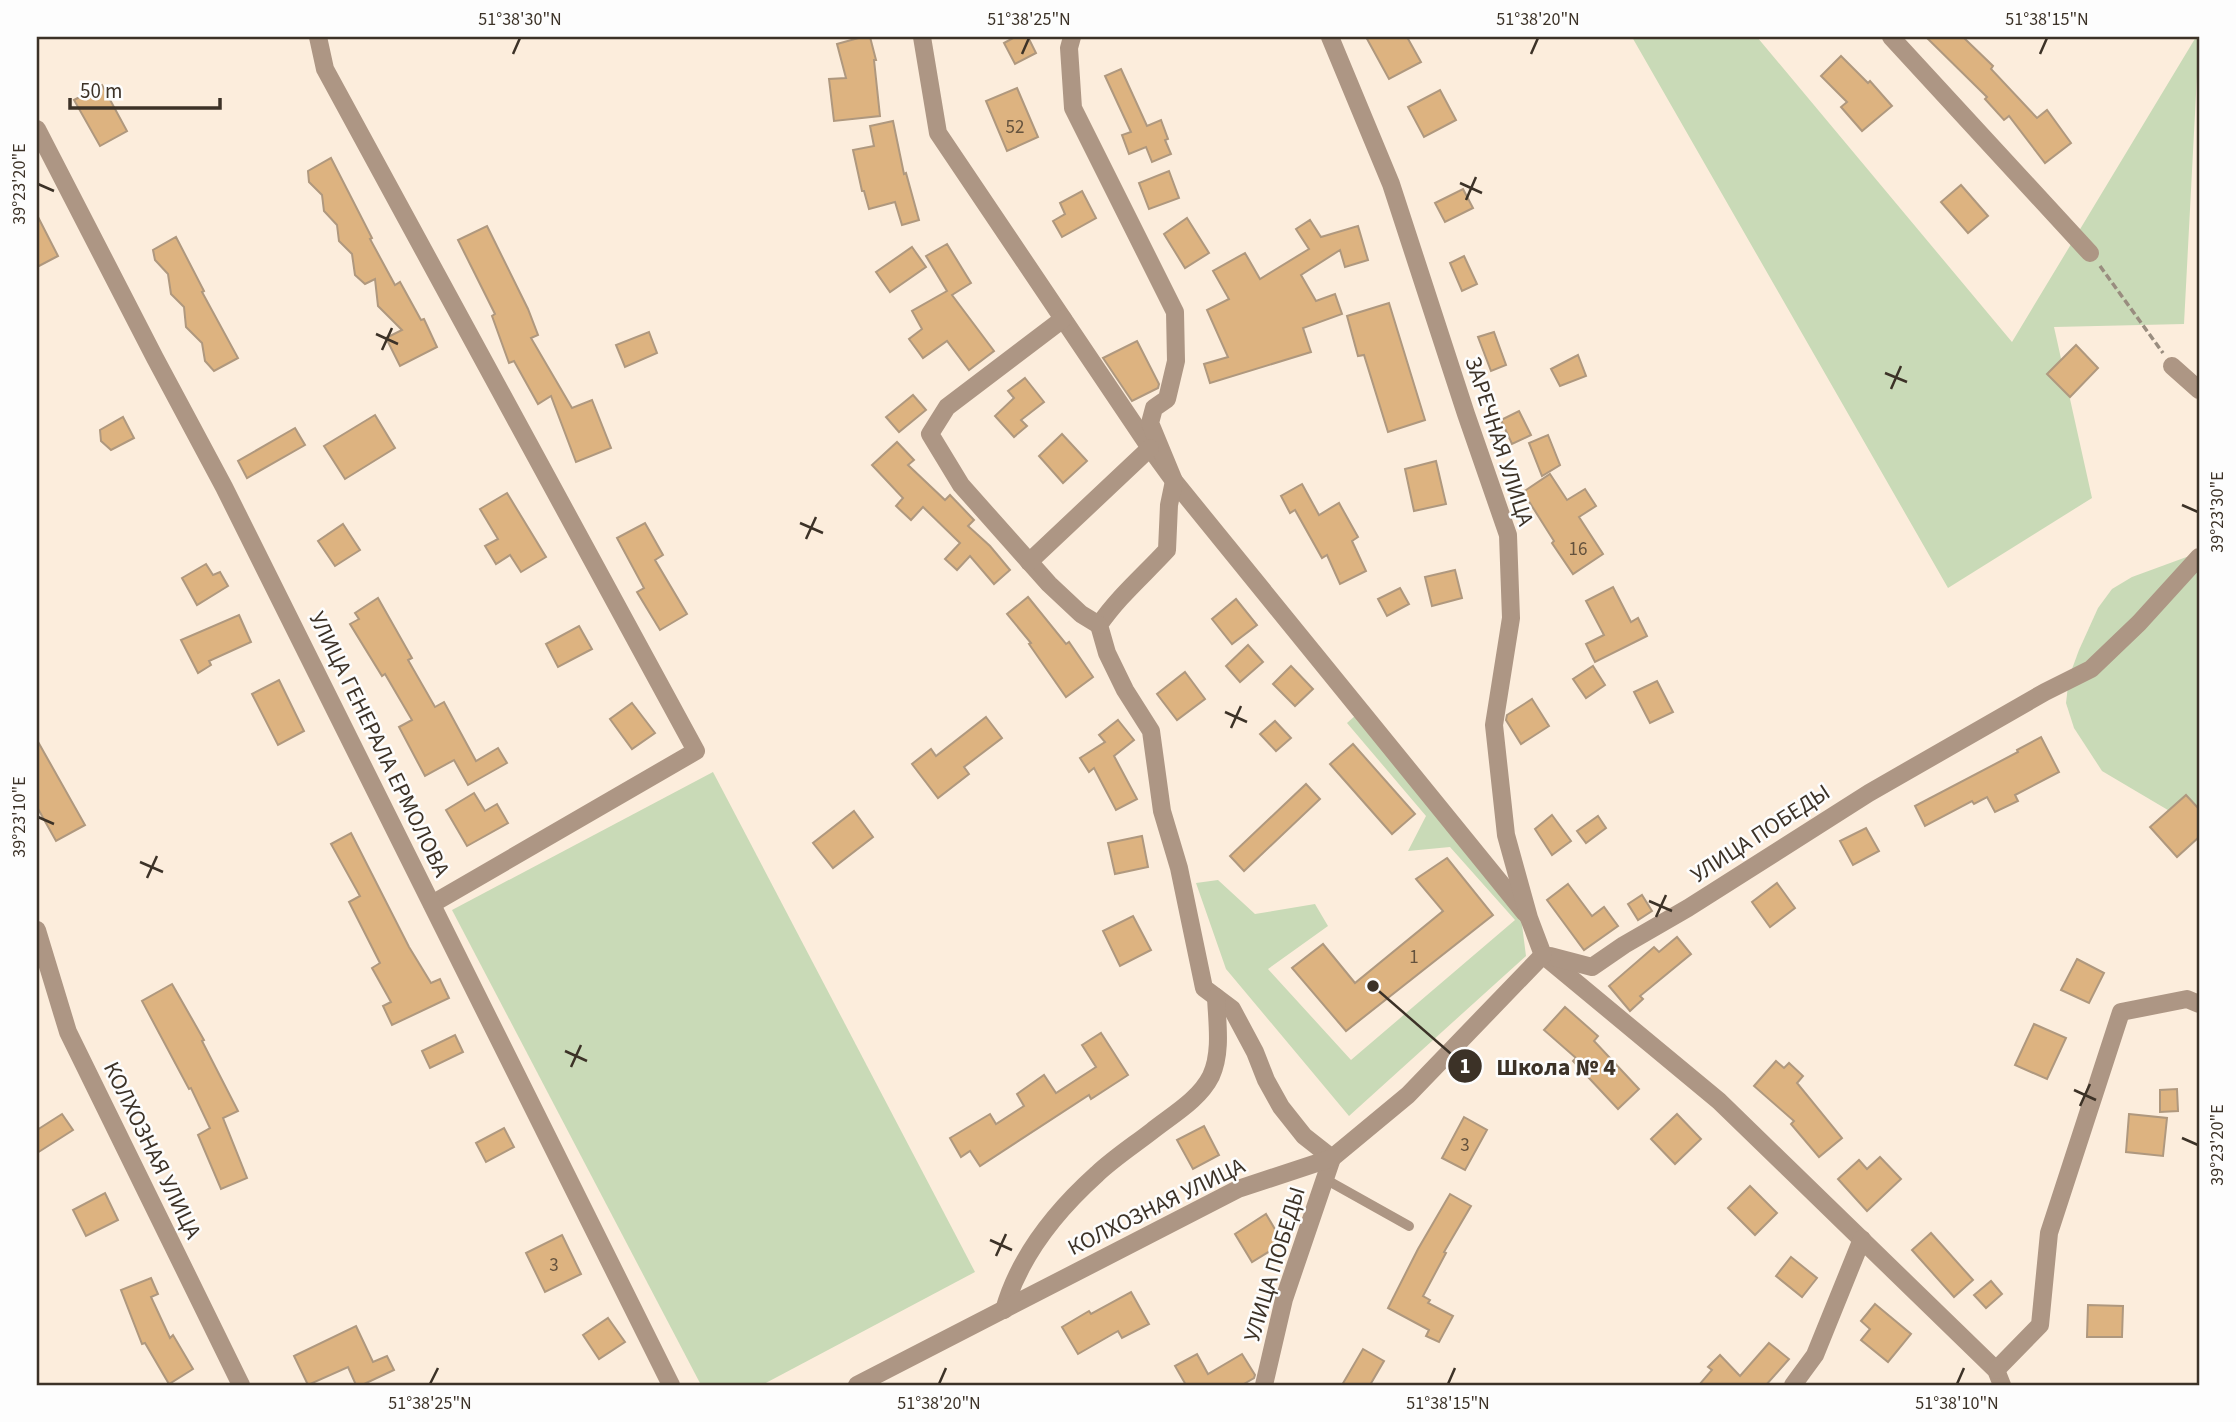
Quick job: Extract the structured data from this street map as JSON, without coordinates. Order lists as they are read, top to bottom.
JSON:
{
  "streets": {
    "street": [
      "ЗАРЕЧНАЯ УЛИЦА",
      "УЛИЦА ГЕНЕРАЛА ЕРМОЛОВА",
      "УЛИЦА ПОБЕДЫ",
      "КОЛХОЗНАЯ УЛИЦА"
    ]
  },
  "crossings": [
    ["ЗАРЕЧНАЯ УЛИЦА", "УЛИЦА ПОБЕДЫ"],
    ["ЗАРЕЧНАЯ УЛИЦА", "КОЛХОЗНАЯ УЛИЦА"],
    ["УЛИЦА ПОБЕДЫ", "КОЛХОЗНАЯ УЛИЦА"]
  ],
  "places": ["Школа № 4"],
  "house_numbers": [
    "52",
    "16",
    "1",
    "3",
    "3"
  ],
  "scale_bar": "50 m",
  "coordinates": [
    "51°38'30\"N",
    "51°38'25\"N",
    "51°38'20\"N",
    "51°38'15\"N",
    "39°23'20\"E",
    "39°23'30\"E",
    "39°23'10\"E",
    "51°38'10\"N"
  ]
}
